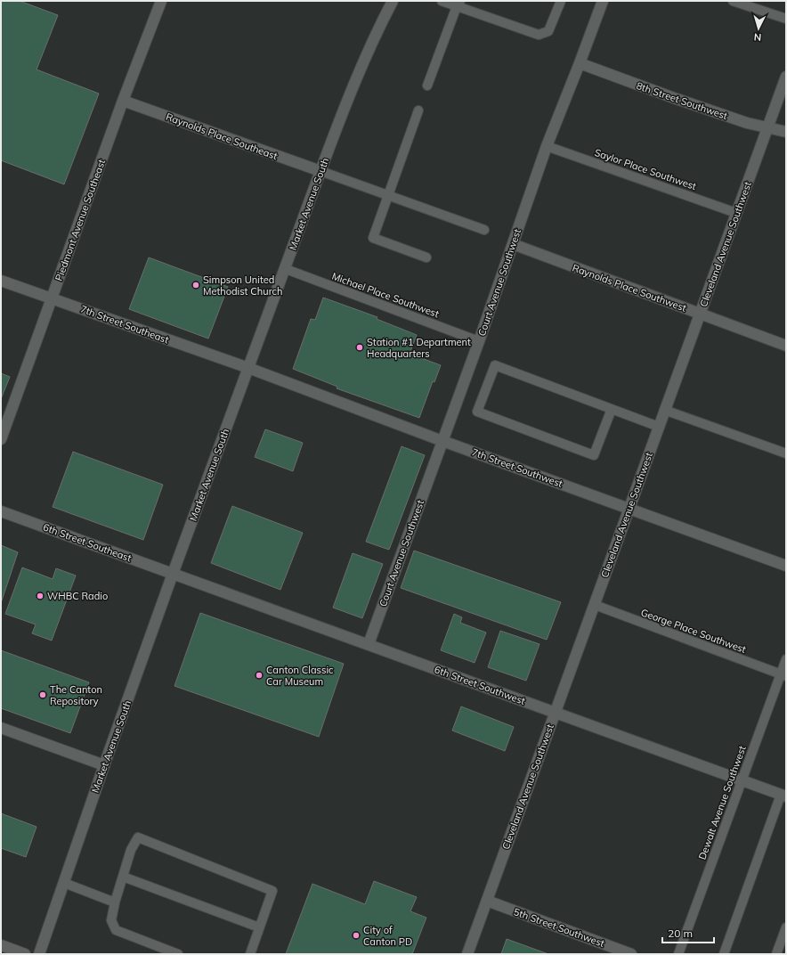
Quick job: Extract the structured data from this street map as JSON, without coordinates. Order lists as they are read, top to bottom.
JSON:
{
  "streets": {
    "street": [
      "8th Street Southwest",
      "Raynolds Place Southeast",
      "Market Avenue South",
      "Piedmont Avenue Southeast",
      "Cleveland Avenue Southwest",
      "Court Avenue Southwest",
      "Raynolds Place Southwest",
      "7th Street Southeast",
      "7th Street Southwest",
      "6th Street Southeast",
      "6th Street Southwest",
      "5th Street Southwest"
    ],
    "lane": [
      "Saylor Place Southwest",
      "Michael Place Southwest",
      "George Place Southwest",
      "Dewalt Avenue Southwest"
    ]
  },
  "crossings": [
    ["8th Street Southwest", "Cleveland Avenue Southwest"],
    ["8th Street Southwest", "Court Avenue Southwest"],
    ["Raynolds Place Southeast", "Market Avenue South"],
    ["Raynolds Place Southeast", "Piedmont Avenue Southeast"],
    ["Saylor Place Southwest", "Cleveland Avenue Southwest"],
    ["Saylor Place Southwest", "Court Avenue Southwest"],
    ["Market Avenue South", "Michael Place Southwest"],
    ["Market Avenue South", "7th Street Southeast"],
    ["Market Avenue South", "7th Street Southwest"],
    ["Market Avenue South", "6th Street Southeast"],
    ["Market Avenue South", "6th Street Southwest"],
    ["Piedmont Avenue Southeast", "7th Street Southeast"],
    ["Cleveland Avenue Southwest", "Raynolds Place Southwest"],
    ["Cleveland Avenue Southwest", "7th Street Southwest"],
    ["Cleveland Avenue Southwest", "George Place Southwest"],
    ["Cleveland Avenue Southwest", "6th Street Southwest"],
    ["Cleveland Avenue Southwest", "5th Street Southwest"],
    ["Court Avenue Southwest", "Raynolds Place Southwest"],
    ["Court Avenue Southwest", "Michael Place Southwest"],
    ["Court Avenue Southwest", "7th Street Southwest"],
    ["Court Avenue Southwest", "6th Street Southwest"],
    ["7th Street Southeast", "7th Street Southwest"],
    ["6th Street Southeast", "6th Street Southwest"],
    ["George Place Southwest", "Dewalt Avenue Southwest"],
    ["6th Street Southwest", "Dewalt Avenue Southwest"]
  ],
  "places": [
    "Simpson United Methodist Church",
    "Station #1 Department Headquarters",
    "WHBC Radio",
    "Canton Classic Car Museum",
    "The Canton Repository",
    "City of Canton PD"
  ],
  "scale_bar": "20 m",
  "north": "bottom"
}
